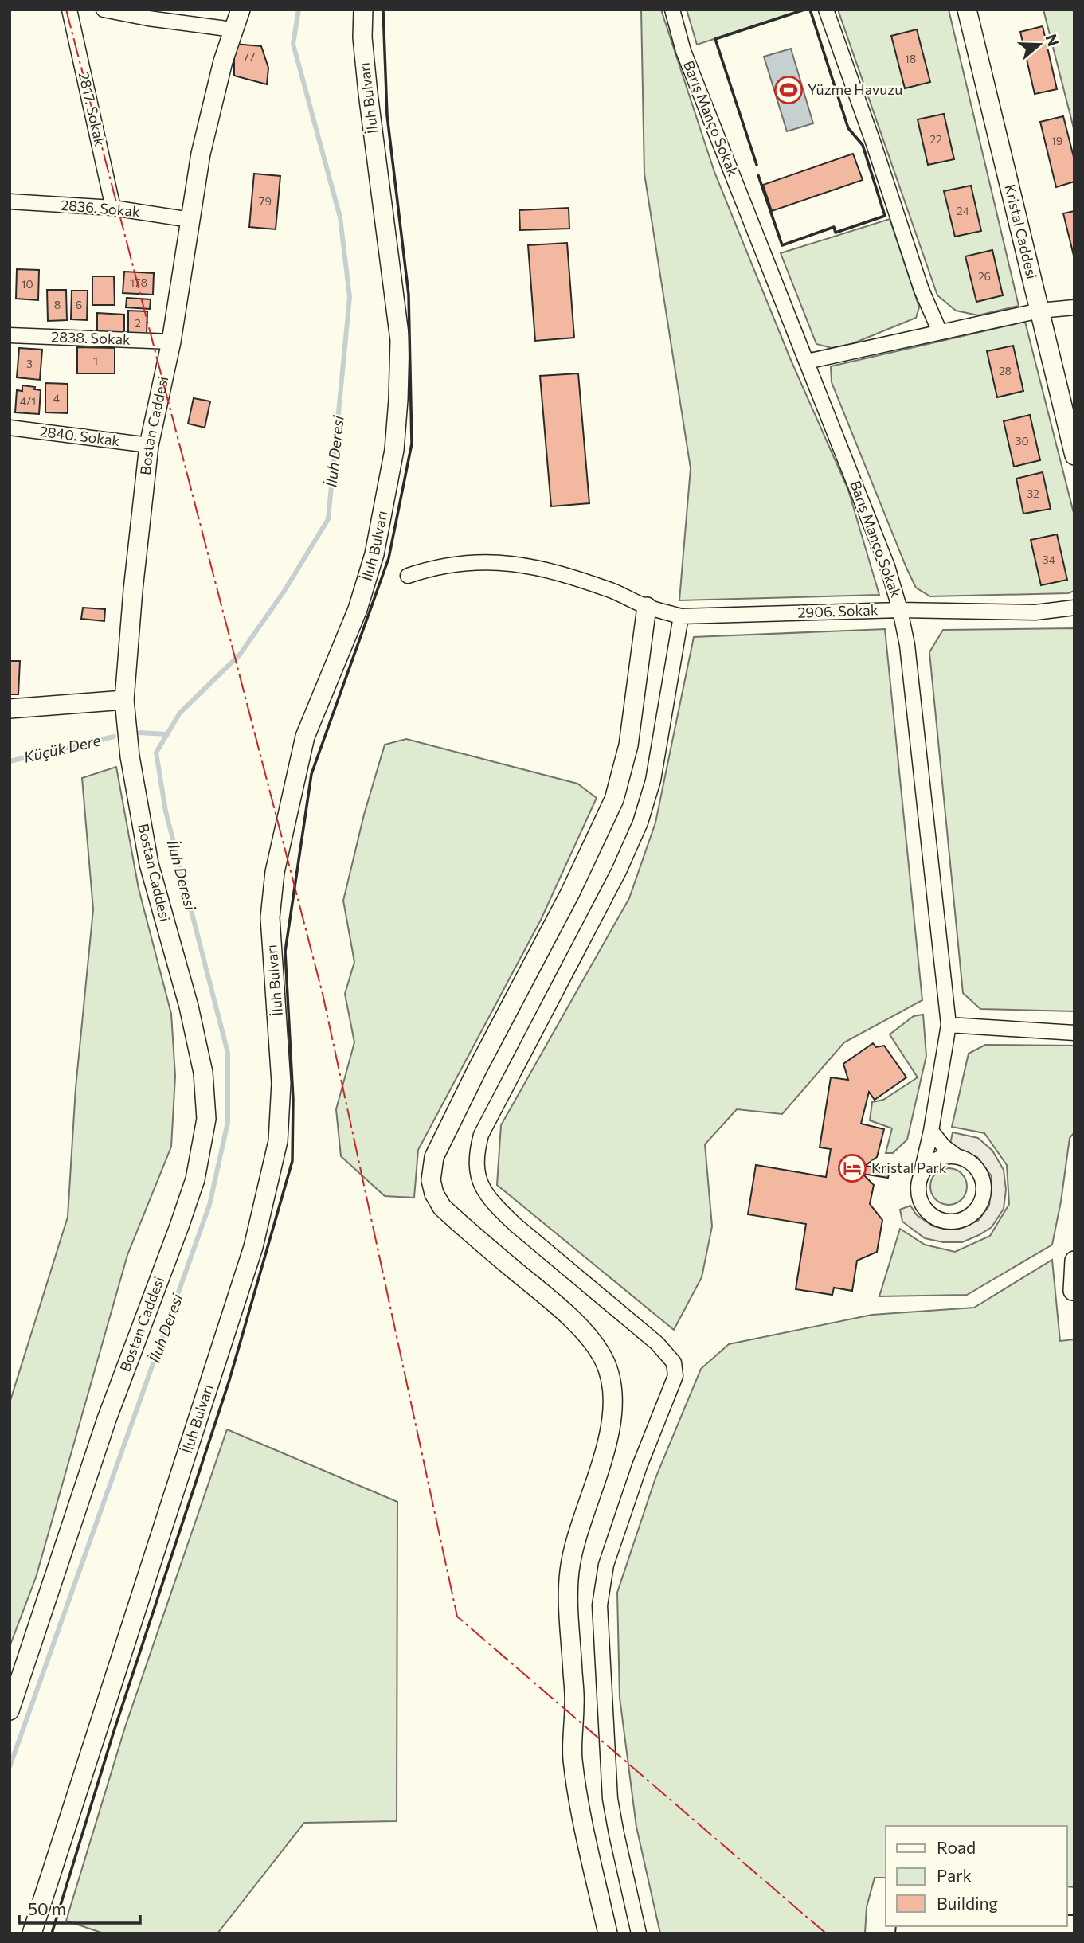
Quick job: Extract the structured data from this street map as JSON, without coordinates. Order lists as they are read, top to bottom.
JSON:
{
  "streets": {
    "street": [
      "İluh Bulvarı",
      "2817. Sokak",
      "Barış Manço Sokak",
      "2836. Sokak",
      "Kristal Caddesi",
      "2838. Sokak",
      "Bostan Caddesi",
      "2840. Sokak",
      "2906. Sokak"
    ]
  },
  "crossings": [
    ["2817. Sokak", "2836. Sokak"],
    ["Barış Manço Sokak", "2906. Sokak"],
    ["2836. Sokak", "Bostan Caddesi"],
    ["2838. Sokak", "Bostan Caddesi"],
    ["Bostan Caddesi", "2840. Sokak"]
  ],
  "water": ["İluh Deresi", "Küçük Dere"],
  "places": {
    "sports": ["Yüzme Havuzu"],
    "hotel": ["Kristal Park"]
  },
  "house_numbers": [
    "77",
    "18",
    "22",
    "19",
    "79",
    "24",
    "26",
    "178",
    "10",
    "8",
    "6",
    "2",
    "1",
    "3",
    "28",
    "4",
    "4/1",
    "30",
    "32",
    "34"
  ],
  "legend": ["Road", "Park", "Building"],
  "scale_bar": "50 m",
  "north": "right"
}
